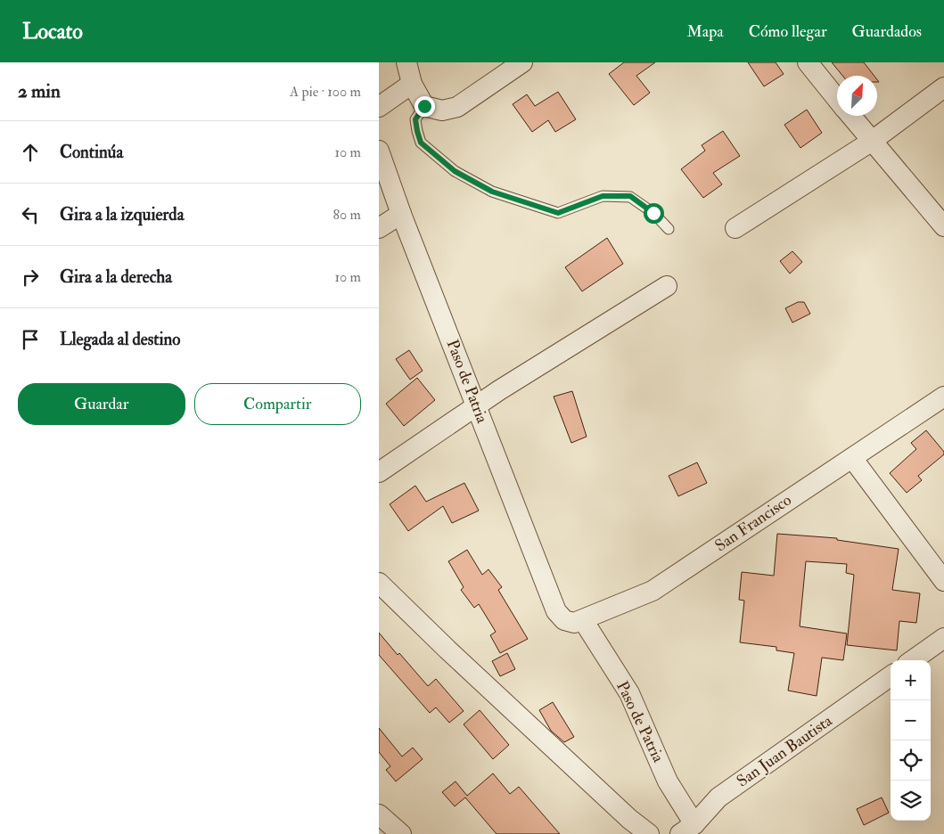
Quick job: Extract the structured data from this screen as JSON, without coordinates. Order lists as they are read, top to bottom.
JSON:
{
  "streets": {
    "street": ["Paso de Patria", "San Francisco", "San Juan Bautista"]
  },
  "crossings": [
    ["Paso de Patria", "San Francisco"],
    ["Paso de Patria", "San Juan Bautista"]
  ],
  "north": "top right",
  "page": {
    "header": "Locato",
    "nav": ["Mapa", "Cómo llegar", "Guardados"],
    "heading": ["2 min", "A pie · 100 m"],
    "list": [
      ["Continúa", "10 m"],
      ["Gira a la izquierda", "80 m"],
      ["Gira a la derecha", "10 m"],
      "Llegada al destino"
    ],
    "buttons": ["Guardar", "Compartir"],
    "map_buttons": ["+", "−"]
  }
}
